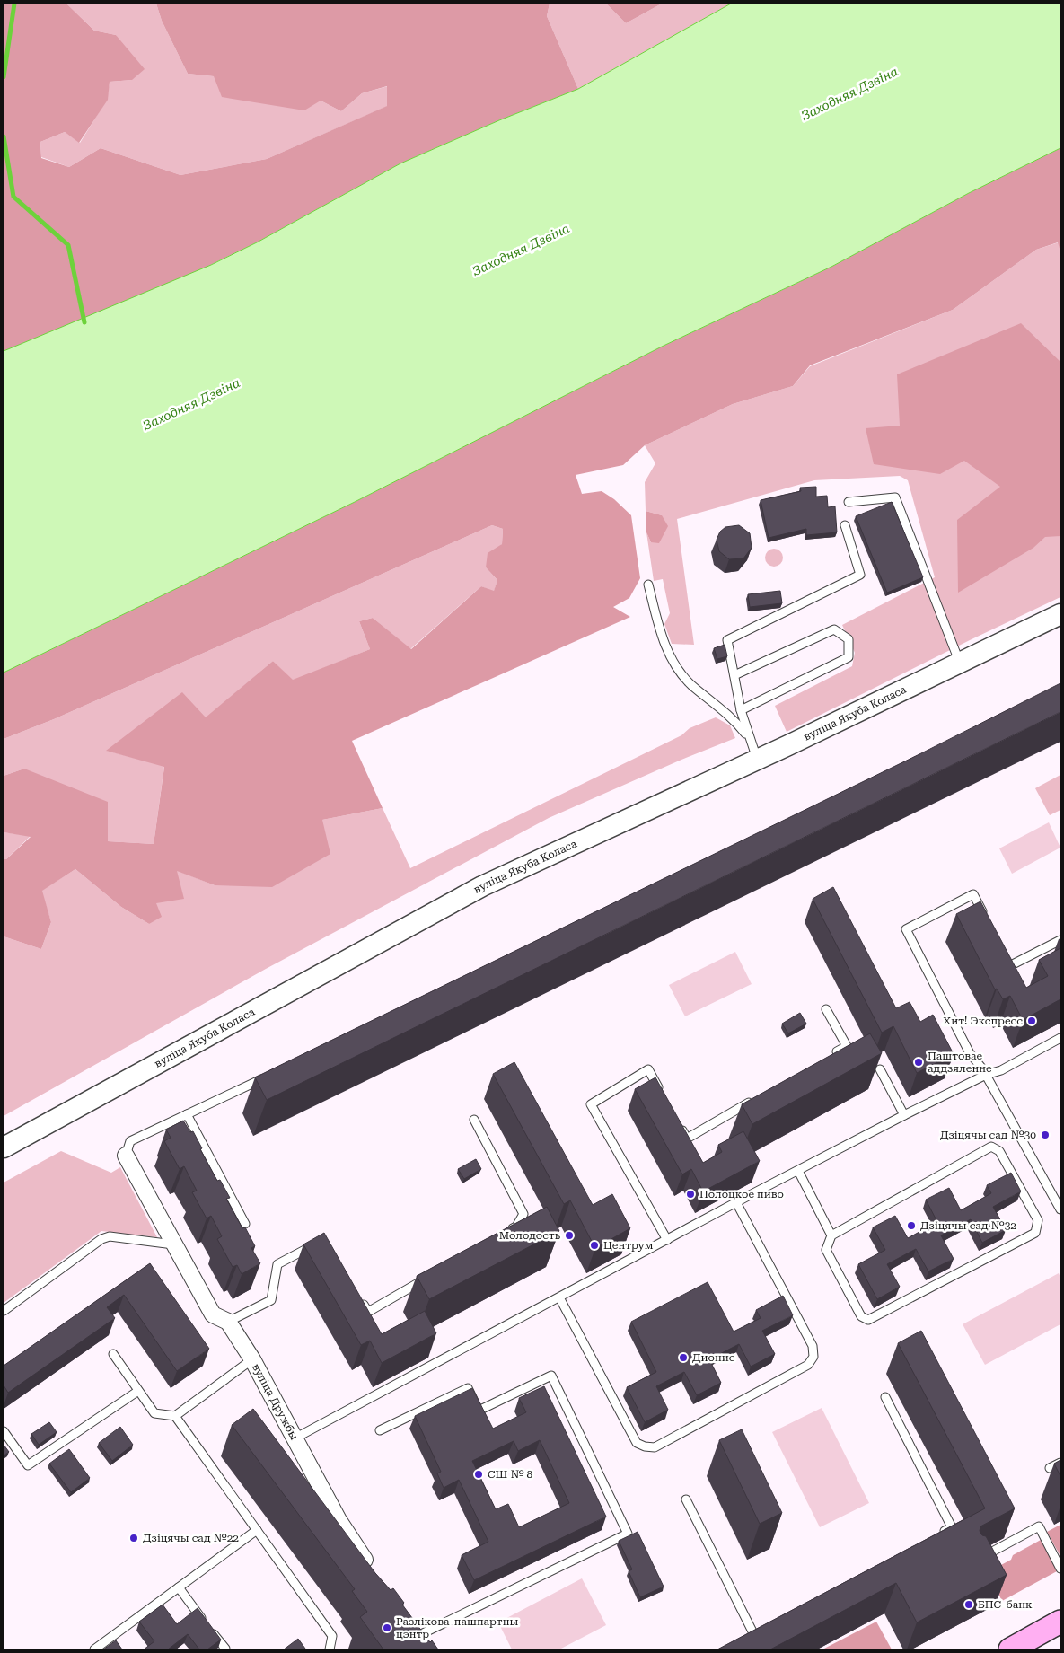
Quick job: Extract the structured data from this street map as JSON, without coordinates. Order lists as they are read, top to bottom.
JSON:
{
  "streets": {
    "street": ["вуліца Якуба Коласа", "вуліца Дружбы"]
  },
  "water": ["Заходняя Дзвіна"],
  "places": [
    "Хит! Экспресс",
    "Паштовае аддзяленне",
    "Дзіцячы сад №30",
    "Полоцкое пиво",
    "Дзіцячы сад №32",
    "Молодость",
    "Центрум",
    "Дионис",
    "СШ № 8",
    "Дзіцячы сад №22",
    "БПС-банк",
    "Разлікова-пашпартны цэнтр"
  ]
}
